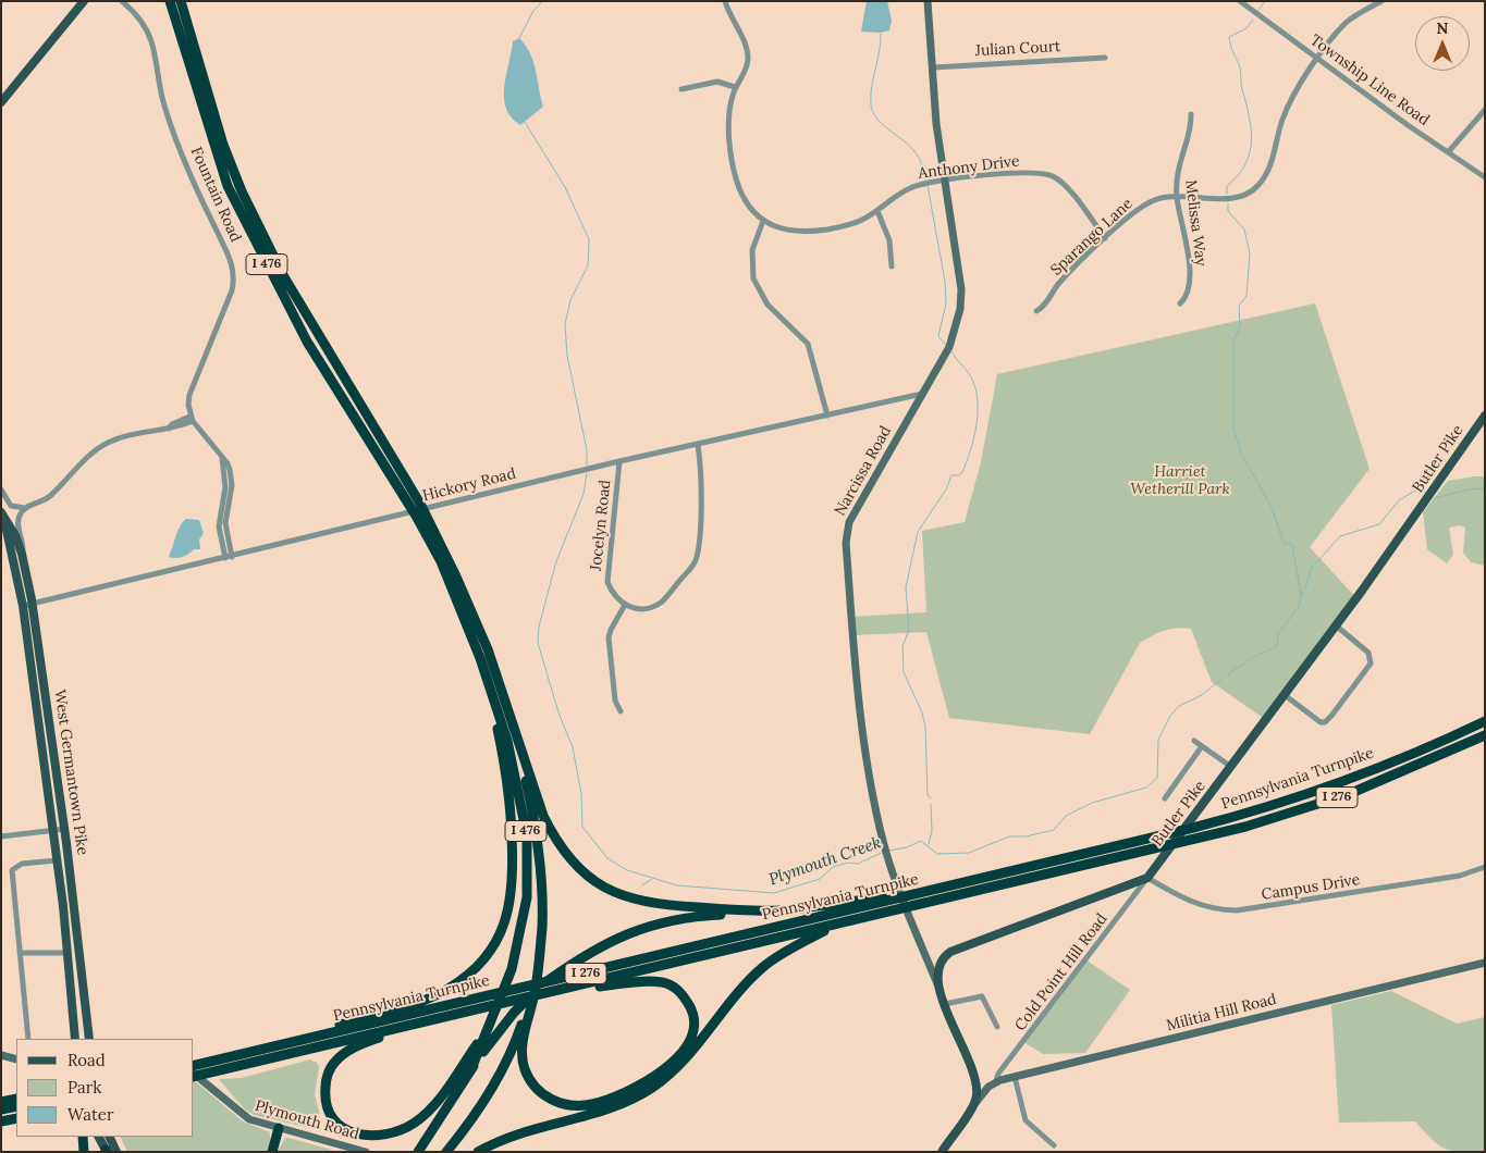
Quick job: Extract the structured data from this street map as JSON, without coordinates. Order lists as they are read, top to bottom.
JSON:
{
  "streets": {
    "highway": ["I 476", "Pennsylvania Turnpike", "I 276"],
    "main road": ["Butler Pike", "West Germantown Pike"],
    "street": [
      "Julian Court",
      "Township Line Road",
      "Anthony Drive",
      "Fountain Road",
      "Melissa Way",
      "Sparango Lane",
      "Narcissa Road",
      "Hickory Road",
      "Jocelyn Road",
      "Campus Drive",
      "Cold Point Hill Road",
      "Militia Hill Road",
      "Plymouth Road"
    ]
  },
  "crossings": [
    ["Julian Court", "Narcissa Road"],
    ["Township Line Road", "Sparango Lane"],
    ["Anthony Drive", "Sparango Lane"],
    ["Anthony Drive", "Narcissa Road"],
    ["Melissa Way", "Sparango Lane"],
    ["Butler Pike", "Campus Drive"],
    ["Butler Pike", "Cold Point Hill Road"],
    ["Narcissa Road", "Hickory Road"],
    ["Hickory Road", "Jocelyn Road"],
    ["Hickory Road", "West Germantown Pike"],
    ["Pennsylvania Turnpike", "Plymouth Road"],
    ["Campus Drive", "Cold Point Hill Road"],
    ["Cold Point Hill Road", "Militia Hill Road"]
  ],
  "water": ["Plymouth Creek"],
  "parks": ["Harriet Wetherill Park"],
  "legend": ["Road", "Park", "Water"],
  "north": "top"
}
